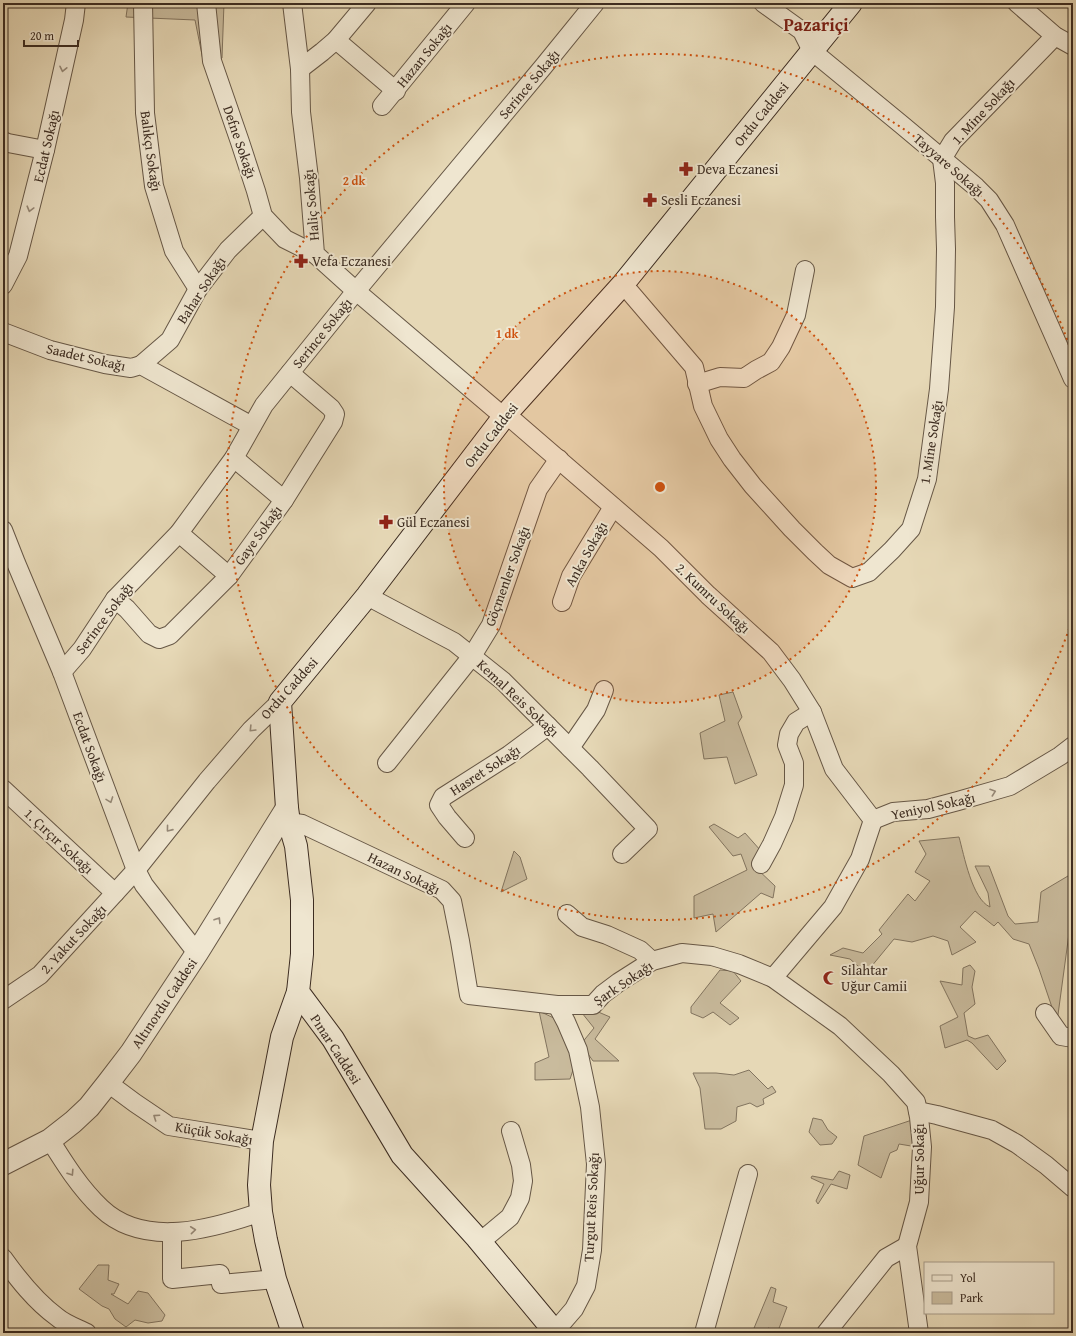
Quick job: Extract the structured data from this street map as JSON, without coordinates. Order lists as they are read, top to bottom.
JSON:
{
  "streets": {
    "main road": ["Ordu Caddesi", "Altınordu Caddesi", "Pınar Caddesi"],
    "street": [
      "Hazan Sokağı",
      "Serince Sokağı",
      "1. Mine Sokağı",
      "Defne Sokağı",
      "Ecdat Sokağı",
      "Balıkçı Sokağı",
      "Tayyare Sokağı",
      "Haliç Sokağı",
      "Bahar Sokağı",
      "Saadet Sokağı",
      "Gaye Sokağı",
      "Anka Sokağı",
      "Göçmenler Sokağı",
      "2. Kumru Sokağı",
      "Kemal Reis Sokağı",
      "Hasret Sokağı",
      "Yeniyol Sokağı",
      "1. Çırçır Sokağı",
      "2. Yakut Sokağı",
      "Şark Sokağı",
      "Küçük Sokağı",
      "Uğur Sokağı",
      "Turgut Reis Sokağı"
    ]
  },
  "crossings": [
    ["Hazan Sokağı", "Şark Sokağı"],
    ["Hazan Sokağı", "Altınordu Caddesi"],
    ["Serince Sokağı", "Ecdat Sokağı"],
    ["Serince Sokağı", "Haliç Sokağı"],
    ["Serince Sokağı", "Saadet Sokağı"],
    ["Serince Sokağı", "Gaye Sokağı"],
    ["1. Mine Sokağı", "Ordu Caddesi"],
    ["1. Mine Sokağı", "Tayyare Sokağı"],
    ["Ordu Caddesi", "Ecdat Sokağı"],
    ["Ordu Caddesi", "Tayyare Sokağı"],
    ["Ordu Caddesi", "Haliç Sokağı"],
    ["Ordu Caddesi", "2. Kumru Sokağı"],
    ["Ordu Caddesi", "Kemal Reis Sokağı"],
    ["Ordu Caddesi", "2. Yakut Sokağı"],
    ["Defne Sokağı", "Haliç Sokağı"],
    ["Defne Sokağı", "Bahar Sokağı"],
    ["Ecdat Sokağı", "2. Yakut Sokağı"],
    ["Ecdat Sokağı", "Altınordu Caddesi"],
    ["Balıkçı Sokağı", "Bahar Sokağı"],
    ["Haliç Sokağı", "2. Kumru Sokağı"],
    ["Bahar Sokağı", "Saadet Sokağı"],
    ["Anka Sokağı", "2. Kumru Sokağı"],
    ["Göçmenler Sokağı", "2. Kumru Sokağı"],
    ["Göçmenler Sokağı", "Kemal Reis Sokağı"],
    ["2. Kumru Sokağı", "Yeniyol Sokağı"],
    ["Kemal Reis Sokağı", "Hasret Sokağı"],
    ["Yeniyol Sokağı", "Şark Sokağı"],
    ["Yeniyol Sokağı", "Uğur Sokağı"],
    ["1. Çırçır Sokağı", "2. Yakut Sokağı"],
    ["Şark Sokağı", "Uğur Sokağı"],
    ["Şark Sokağı", "Turgut Reis Sokağı"],
    ["Altınordu Caddesi", "Küçük Sokağı"],
    ["Pınar Caddesi", "Turgut Reis Sokağı"]
  ],
  "one_way": ["Ecdat Sokağı", "Yeniyol Sokağı", "Altınordu Caddesi"],
  "districts": ["Pazariçi"],
  "places": {
    "pharmacy": [
      "Deva Eczanesi",
      "Sesli Eczanesi",
      "Vefa Eczanesi",
      "Gül Eczanesi"
    ],
    "mosque": ["Silahtar Uğur Camii"]
  },
  "legend": ["Yol", "Park"],
  "scale_bar": "20 m",
  "rings": ["2 dk", "1 dk"]
}
